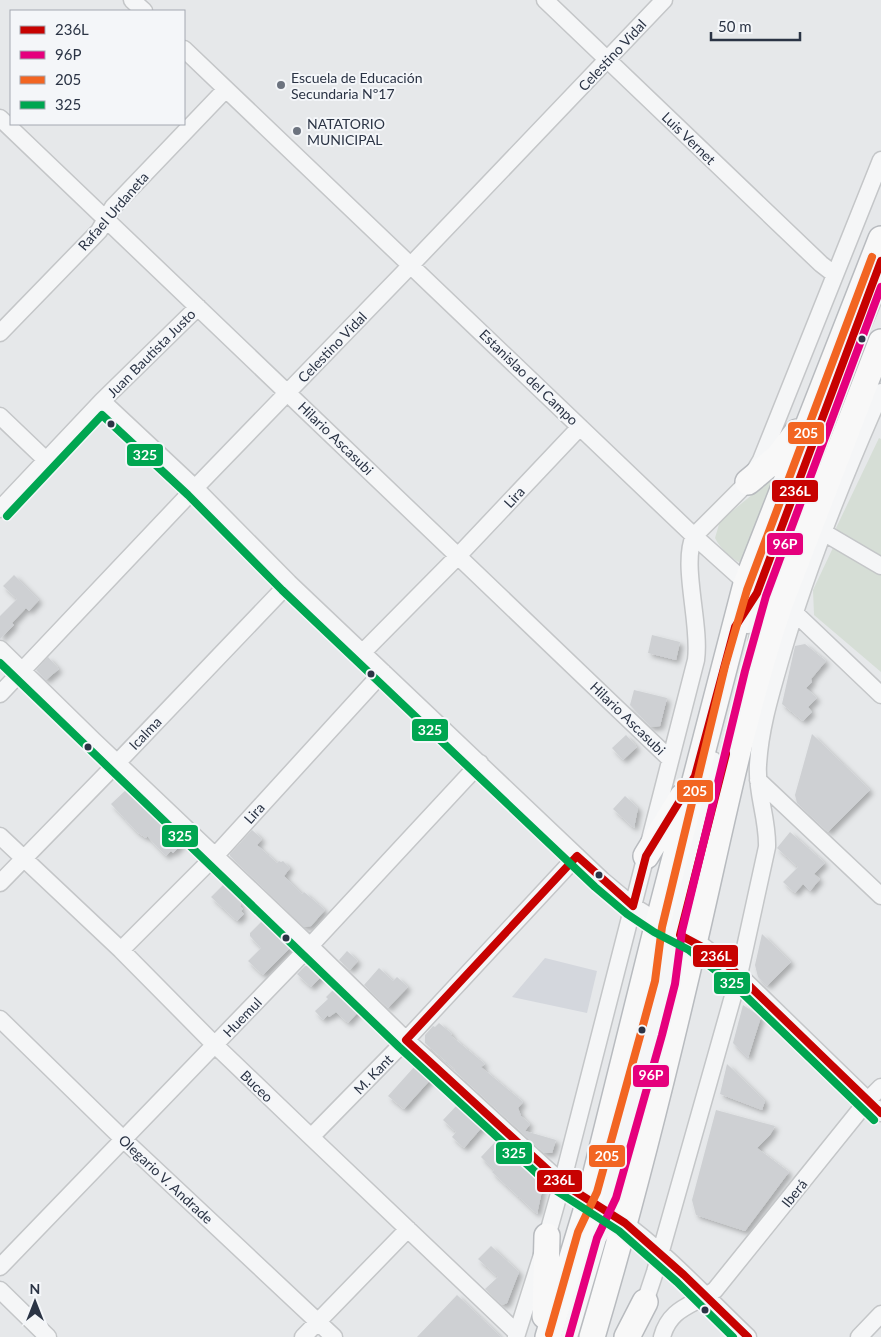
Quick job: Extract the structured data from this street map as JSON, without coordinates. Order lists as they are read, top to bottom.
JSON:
{
  "streets": {
    "street": [
      "Celestino Vidal",
      "Luis Vernet",
      "Rafael Urdaneta",
      "Juan Bautista Justo",
      "Estanislao del Campo",
      "Hilario Ascasubi",
      "Lira",
      "Icalma",
      "Huemul",
      "M. Kant",
      "Buceo",
      "Olegario V. Andrade",
      "Iberá"
    ]
  },
  "crossings": [
    ["Celestino Vidal", "Luis Vernet"],
    ["Celestino Vidal", "Estanislao del Campo"],
    ["Celestino Vidal", "Hilario Ascasubi"],
    ["Rafael Urdaneta", "Estanislao del Campo"],
    ["Rafael Urdaneta", "Hilario Ascasubi"],
    ["Juan Bautista Justo", "Hilario Ascasubi"],
    ["Estanislao del Campo", "Lira"],
    ["Hilario Ascasubi", "Lira"],
    ["Lira", "Buceo"],
    ["Icalma", "Buceo"],
    ["Huemul", "Buceo"],
    ["Huemul", "Olegario V. Andrade"],
    ["M. Kant", "Buceo"]
  ],
  "places": ["Escuela de Educación Secundaria Nº17", "NATATORIO MUNICIPAL"],
  "lines": [
    "transit line 205",
    "transit line 236L",
    "transit line 96P",
    "transit line 325"
  ],
  "legend": [
    "236L",
    "96P",
    "205",
    "325"
  ],
  "scale_bar": "50 m",
  "north": "top"
}
